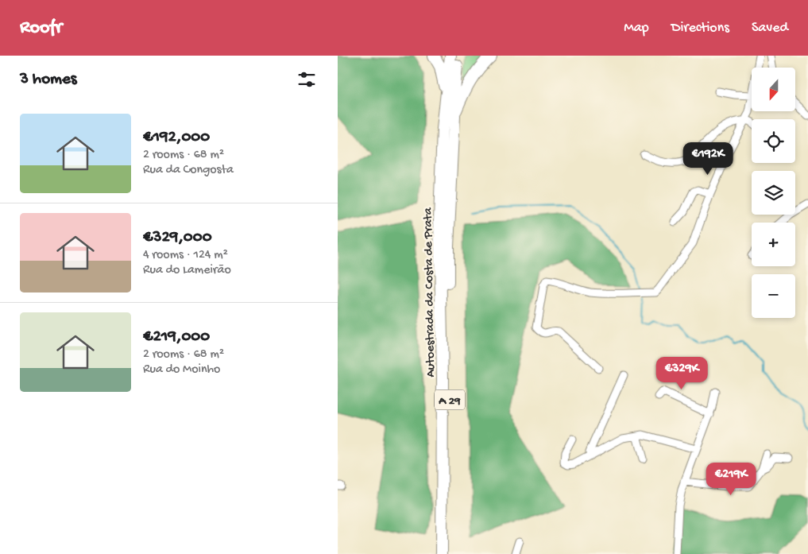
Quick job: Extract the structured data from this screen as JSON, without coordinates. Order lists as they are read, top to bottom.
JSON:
{
  "streets": {
    "highway": ["Autoestrada da Costa de Prata", "A 29"]
  },
  "crossings": [
    ["Autoestrada da Costa de Prata", "A 29"]
  ],
  "north": "bottom",
  "page": {
    "header": "Roofr",
    "nav": ["Map", "Directions", "Saved"],
    "heading": "3 homes",
    "map_buttons": ["+", "−"],
    "list": [
      {
        "name": "€192,000",
        "note": "2 rooms · 68 m² · Rua da Congosta"
      },
      {
        "name": "€329,000",
        "note": "4 rooms · 124 m² · Rua do Lameirão"
      },
      {
        "name": "€219,000",
        "note": "2 rooms · 68 m² · Rua do Moinho"
      }
    ],
    "price": ["€192K", "€329K", "€219K"]
  }
}
